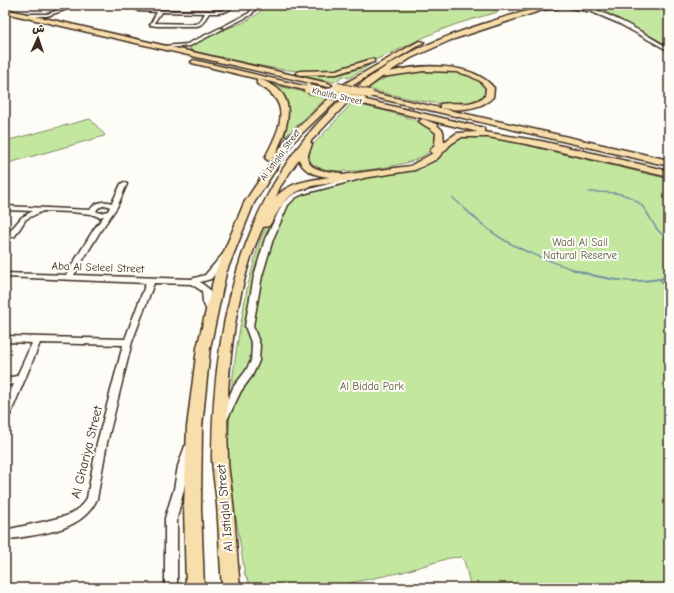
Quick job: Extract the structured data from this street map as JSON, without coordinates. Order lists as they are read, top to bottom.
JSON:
{
  "streets": {
    "main road": ["Khalifa Street", "Al Istiqlal Street"],
    "street": ["Aba Al Seleel Street", "Al Ghariya Street"]
  },
  "crossings": [
    ["Al Istiqlal Street", "Aba Al Seleel Street"],
    ["Aba Al Seleel Street", "Al Ghariya Street"]
  ],
  "parks": ["Wadi Al Sail Natural Reserve", "Al Bidda Park"],
  "north": "top"
}
